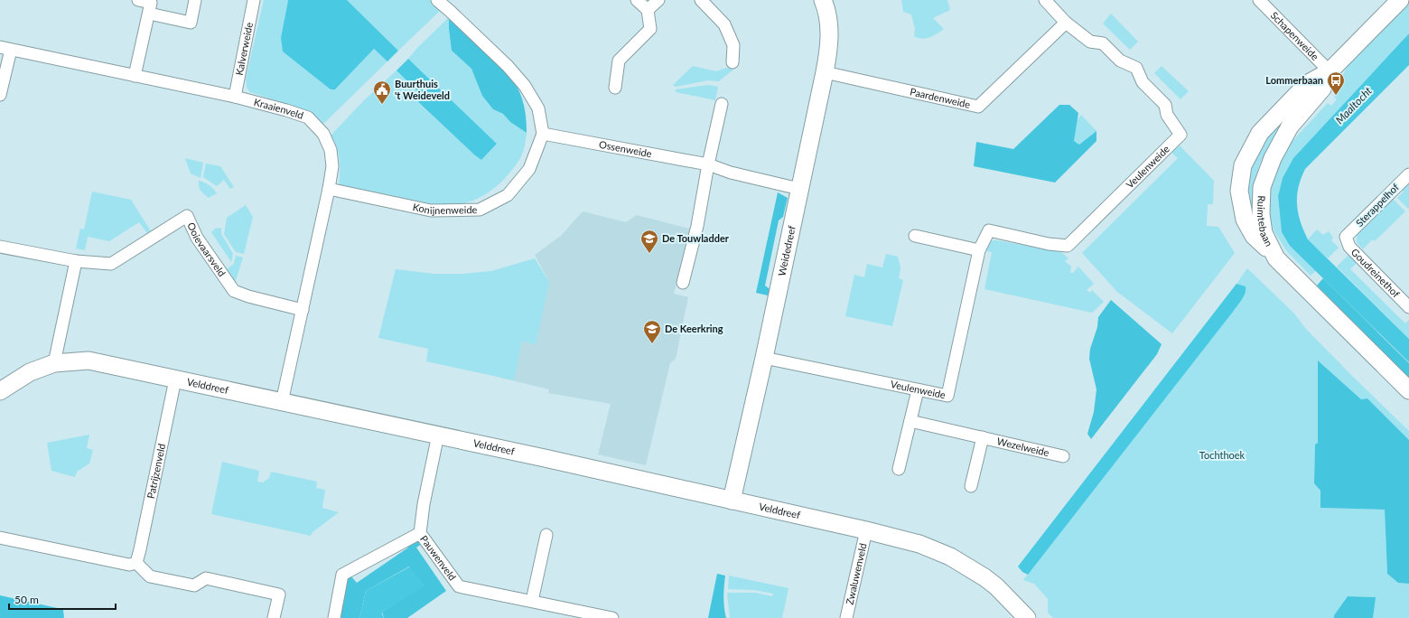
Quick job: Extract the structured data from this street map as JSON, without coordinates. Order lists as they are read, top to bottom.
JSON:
{
  "streets": {
    "street": [
      "Schapenweide",
      "Kalverweide",
      "Paardenweide",
      "Kraaienveld",
      "Ossenweide",
      "Veulenweide",
      "Sterappelhof",
      "Konijnenweide",
      "Ruimtebaan",
      "Ooievaarsveld",
      "Weidedreef",
      "Goudreinethof",
      "Velddreef",
      "Wezelweide",
      "Patrijzenveld",
      "Pauwenveld",
      "Zwaluwenveld"
    ]
  },
  "crossings": [
    ["Schapenweide", "Ruimtebaan"],
    ["Kalverweide", "Kraaienveld"],
    ["Paardenweide", "Veulenweide"],
    ["Paardenweide", "Weidedreef"],
    ["Kraaienveld", "Konijnenweide"],
    ["Kraaienveld", "Ooievaarsveld"],
    ["Kraaienveld", "Velddreef"],
    ["Ossenweide", "Konijnenweide"],
    ["Ossenweide", "Weidedreef"],
    ["Veulenweide", "Weidedreef"],
    ["Sterappelhof", "Goudreinethof"],
    ["Weidedreef", "Velddreef"],
    ["Velddreef", "Patrijzenveld"],
    ["Velddreef", "Pauwenveld"],
    ["Velddreef", "Zwaluwenveld"]
  ],
  "water": ["Maaltocht"],
  "parks": ["Tochthoek"],
  "places": {
    "bus stop": ["Lommerbaan"],
    "public building": ["Buurthuis 't Weideveld"],
    "school or university": ["De Touwladder", "De Keerkring"]
  },
  "scale_bar": "50 m"
}
